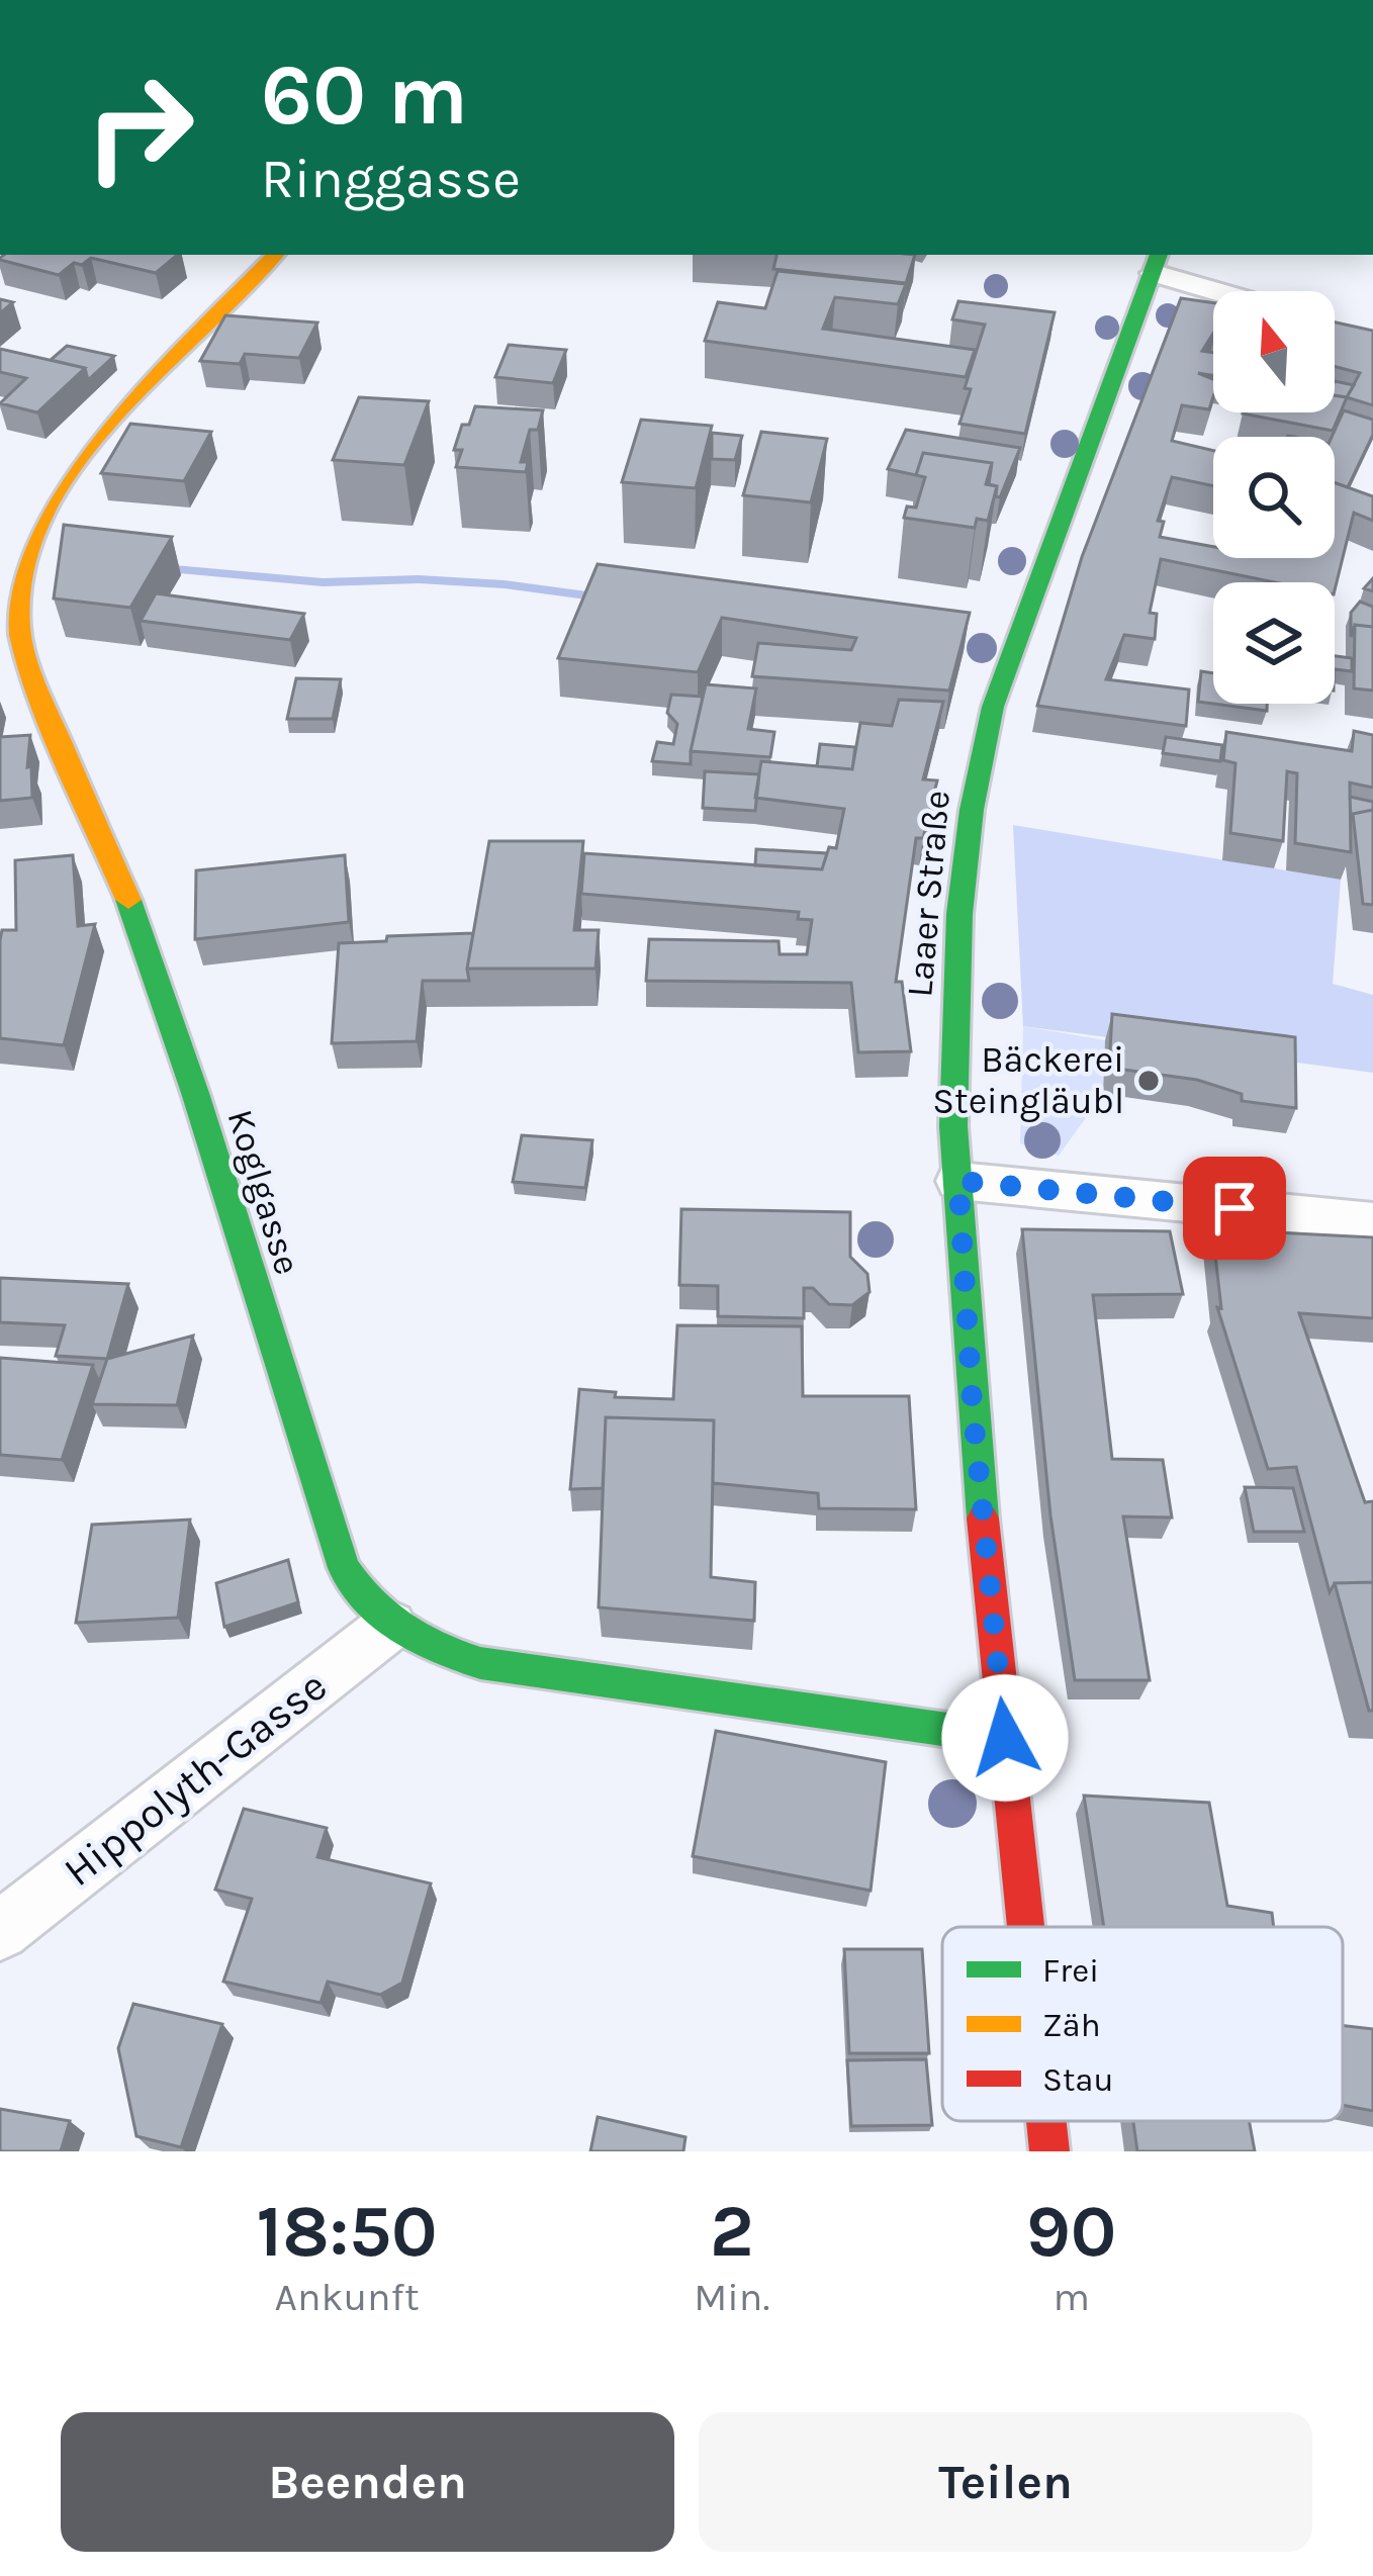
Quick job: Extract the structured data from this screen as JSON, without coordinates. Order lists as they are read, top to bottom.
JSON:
{
  "streets": {
    "street": ["Laaer Straße", "Koglgasse", "Hippolyth-Gasse"]
  },
  "crossings": [
    ["Laaer Straße", "Koglgasse"],
    ["Koglgasse", "Hippolyth-Gasse"]
  ],
  "places": ["Bäckerei Steingläubl"],
  "legend": ["Frei", "Zäh", "Stau"],
  "north": "top",
  "page": {
    "turn": ["60 m", "Ringgasse"],
    "eta": [
      "18:50",
      "Ankunft",
      "2",
      "Min.",
      "90",
      "m"
    ],
    "buttons": ["Beenden", "Teilen"]
  }
}
